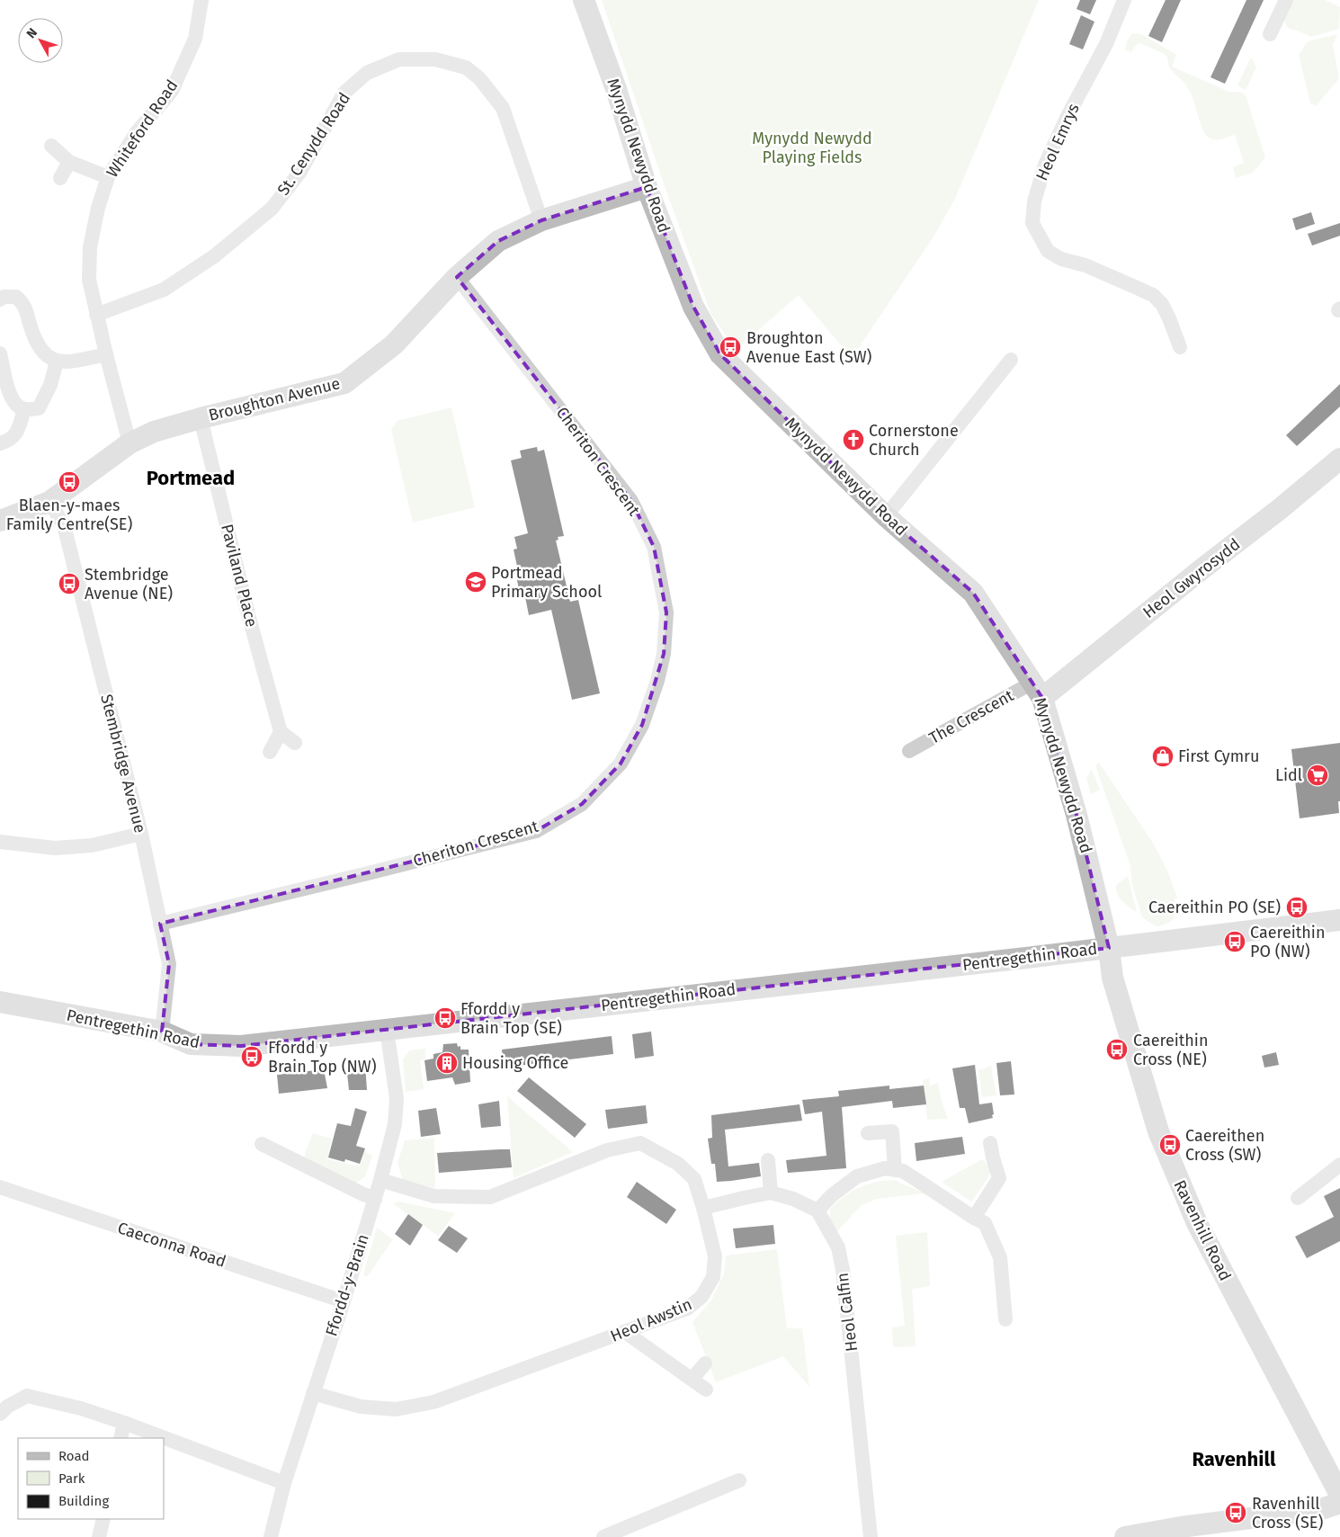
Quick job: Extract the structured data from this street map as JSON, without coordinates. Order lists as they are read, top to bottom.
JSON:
{
  "streets": {
    "street": [
      "Whiteford Road",
      "Heol Emrys",
      "St. Cenydd Road",
      "Mynydd Newydd Road",
      "Broughton Avenue",
      "Cheriton Crescent",
      "Paviland Place",
      "Heol Gwyrosydd",
      "The Crescent",
      "Stembridge Avenue",
      "Pentregethin Road",
      "Ravenhill Road",
      "Caeconna Road",
      "Ffordd-y-Brain",
      "Heol Calfin",
      "Heol Awstin"
    ]
  },
  "crossings": [
    ["Whiteford Road", "St. Cenydd Road"],
    ["Whiteford Road", "Broughton Avenue"],
    ["St. Cenydd Road", "Broughton Avenue"],
    ["Mynydd Newydd Road", "Broughton Avenue"],
    ["Mynydd Newydd Road", "Heol Gwyrosydd"],
    ["Mynydd Newydd Road", "The Crescent"],
    ["Mynydd Newydd Road", "Pentregethin Road"],
    ["Mynydd Newydd Road", "Ravenhill Road"],
    ["Broughton Avenue", "Cheriton Crescent"],
    ["Broughton Avenue", "Paviland Place"],
    ["Broughton Avenue", "Stembridge Avenue"],
    ["Cheriton Crescent", "Stembridge Avenue"],
    ["Heol Gwyrosydd", "The Crescent"],
    ["Stembridge Avenue", "Pentregethin Road"],
    ["Pentregethin Road", "Ravenhill Road"],
    ["Pentregethin Road", "Ffordd-y-Brain"],
    ["Caeconna Road", "Ffordd-y-Brain"],
    ["Ffordd-y-Brain", "Heol Awstin"]
  ],
  "districts": ["Portmead", "Ravenhill"],
  "parks": ["Mynydd Newydd Playing Fields"],
  "places": {
    "bus stop": [
      "Broughton Avenue East (SW)",
      "Blaen-y-maes Family Centre(SE)",
      "Stembridge Avenue (NE)",
      "Caereithin PO (SE)",
      "Caereithin PO (NW)",
      "Ffordd y Brain Top (SE)",
      "Caereithin Cross (NE)",
      "Ffordd y Brain Top (NW)",
      "Caereithen Cross (SW)",
      "Ravenhill Cross (SE)"
    ],
    "church": ["Cornerstone Church"],
    "school or university": ["Portmead Primary School"],
    "shop": ["First Cymru"],
    "supermarket": ["Lidl"],
    "building": ["Housing Office"]
  },
  "legend": ["Road", "Park", "Building"],
  "north": "top left"
}
